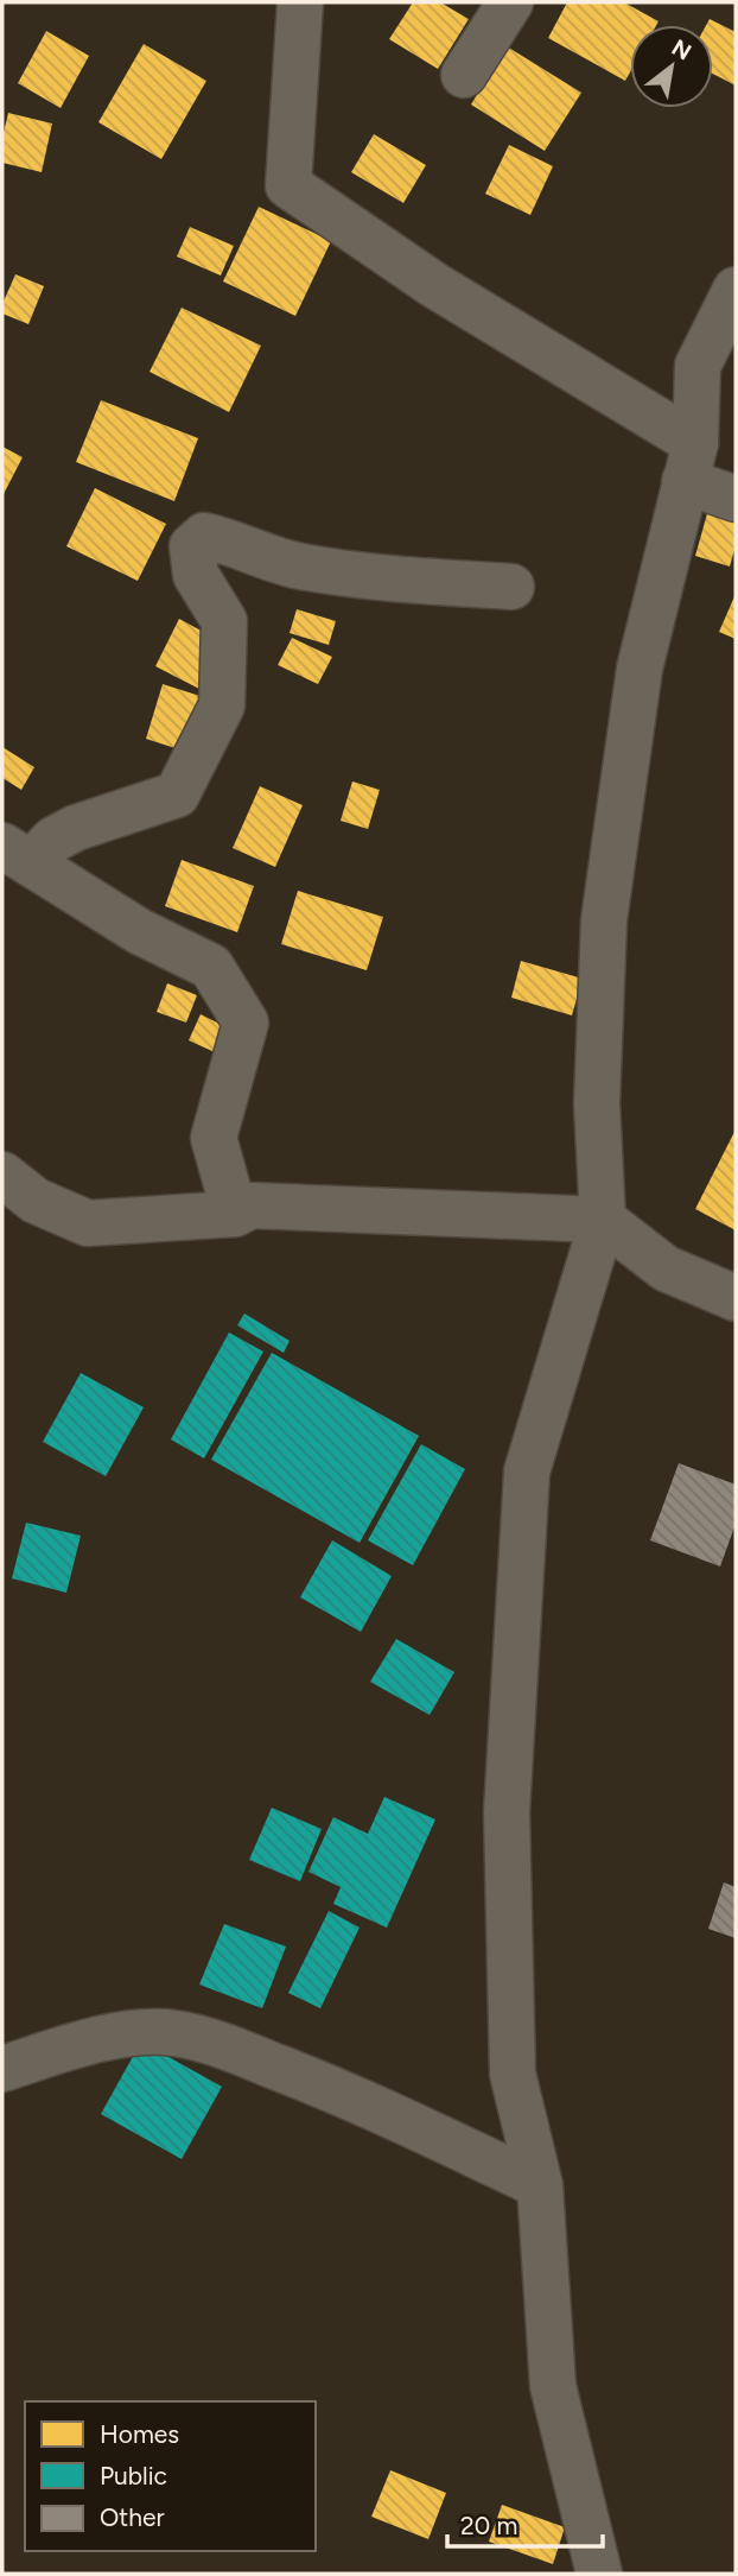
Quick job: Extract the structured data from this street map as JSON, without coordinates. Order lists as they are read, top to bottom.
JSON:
{
  "legend": ["Homes", "Public", "Other"],
  "scale_bar": "20 m",
  "north": "top right"
}
